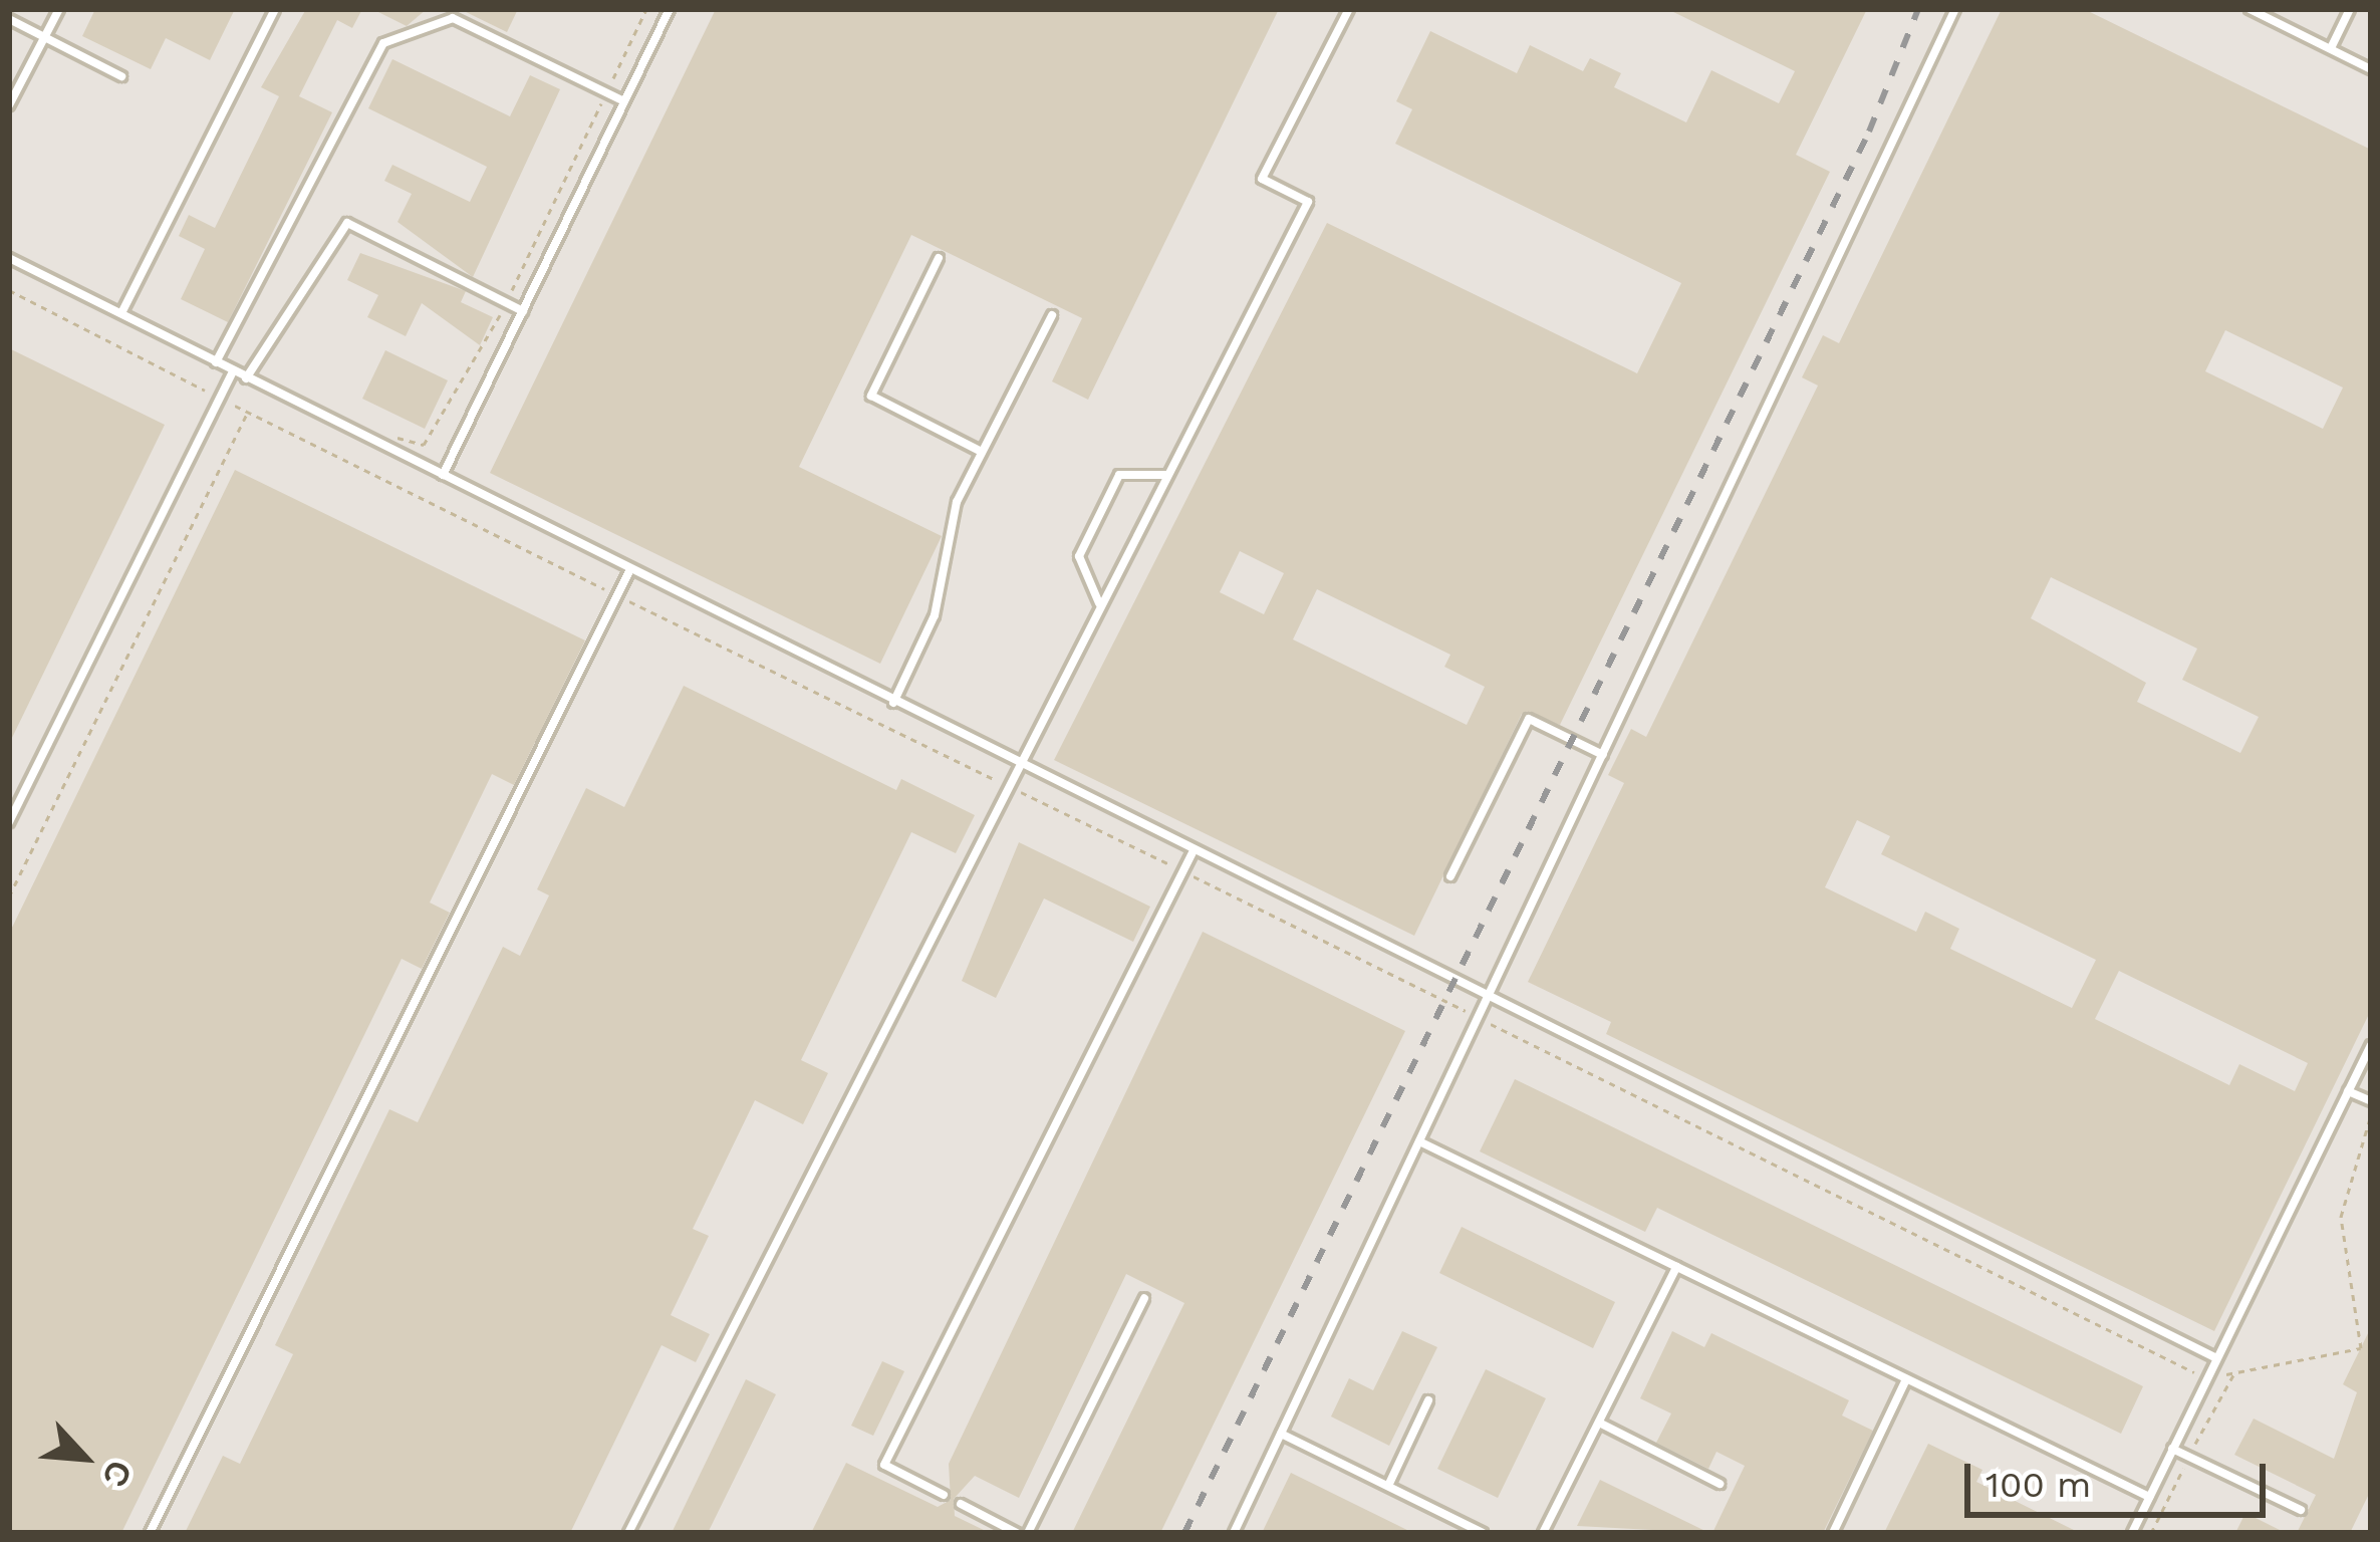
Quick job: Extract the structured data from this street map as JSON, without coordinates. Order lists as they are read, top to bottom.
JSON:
{
  "scale_bar": "100 m",
  "north": "bottom right"
}
